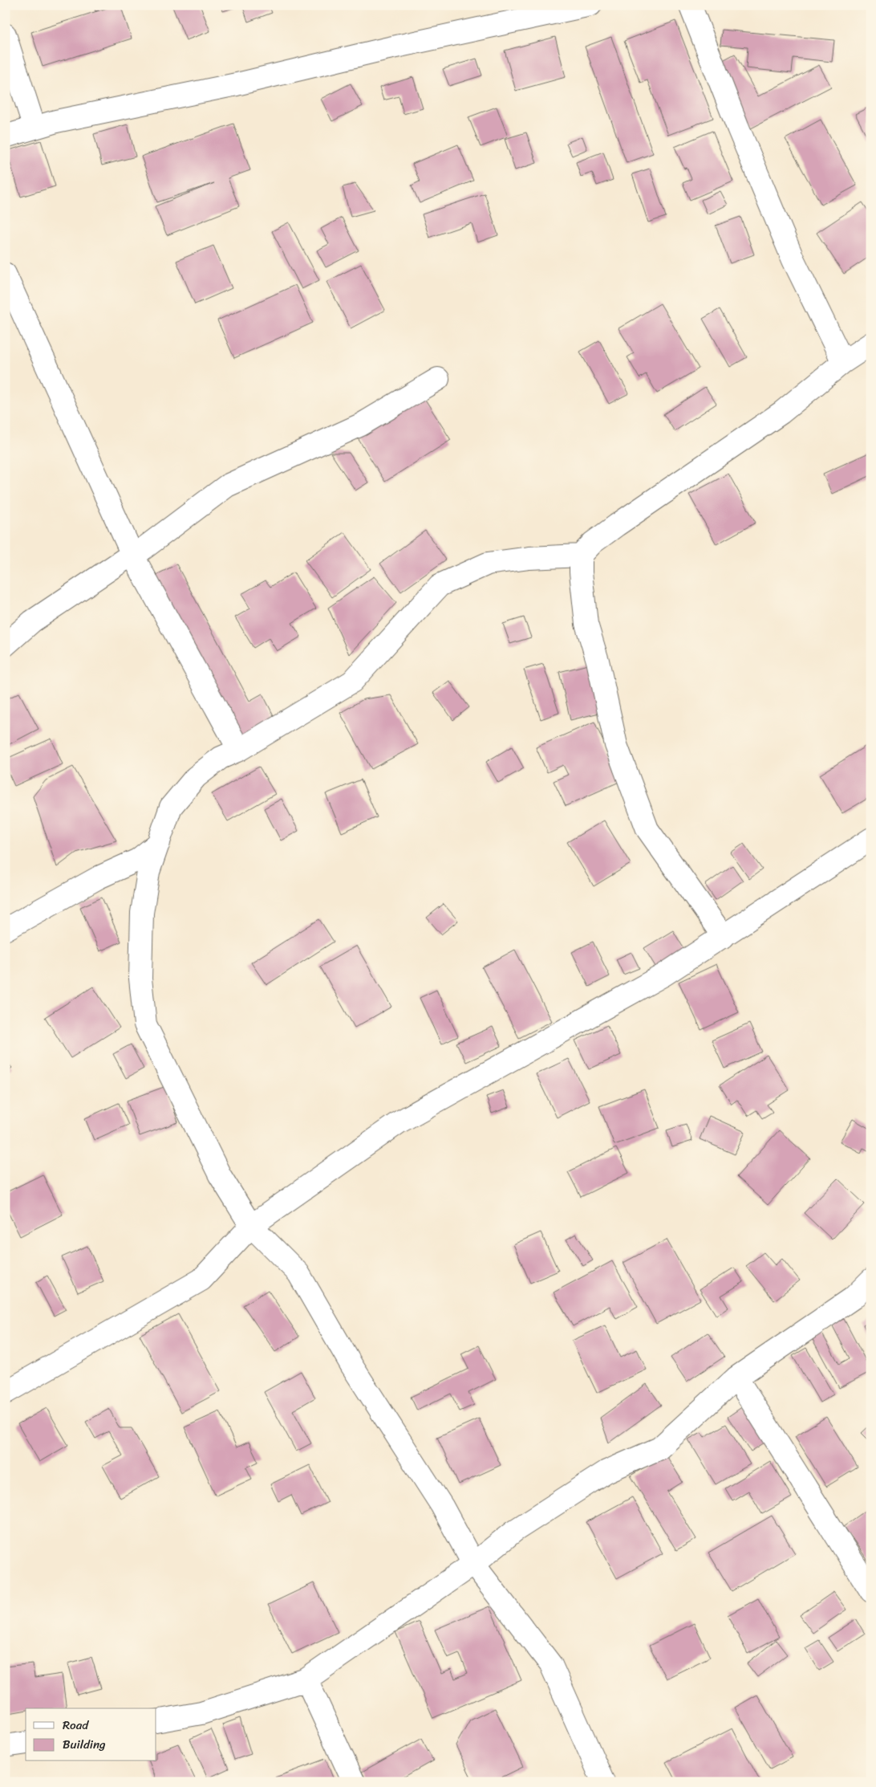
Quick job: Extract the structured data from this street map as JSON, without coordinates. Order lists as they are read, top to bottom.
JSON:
{
  "legend": ["Road", "Building"]
}
